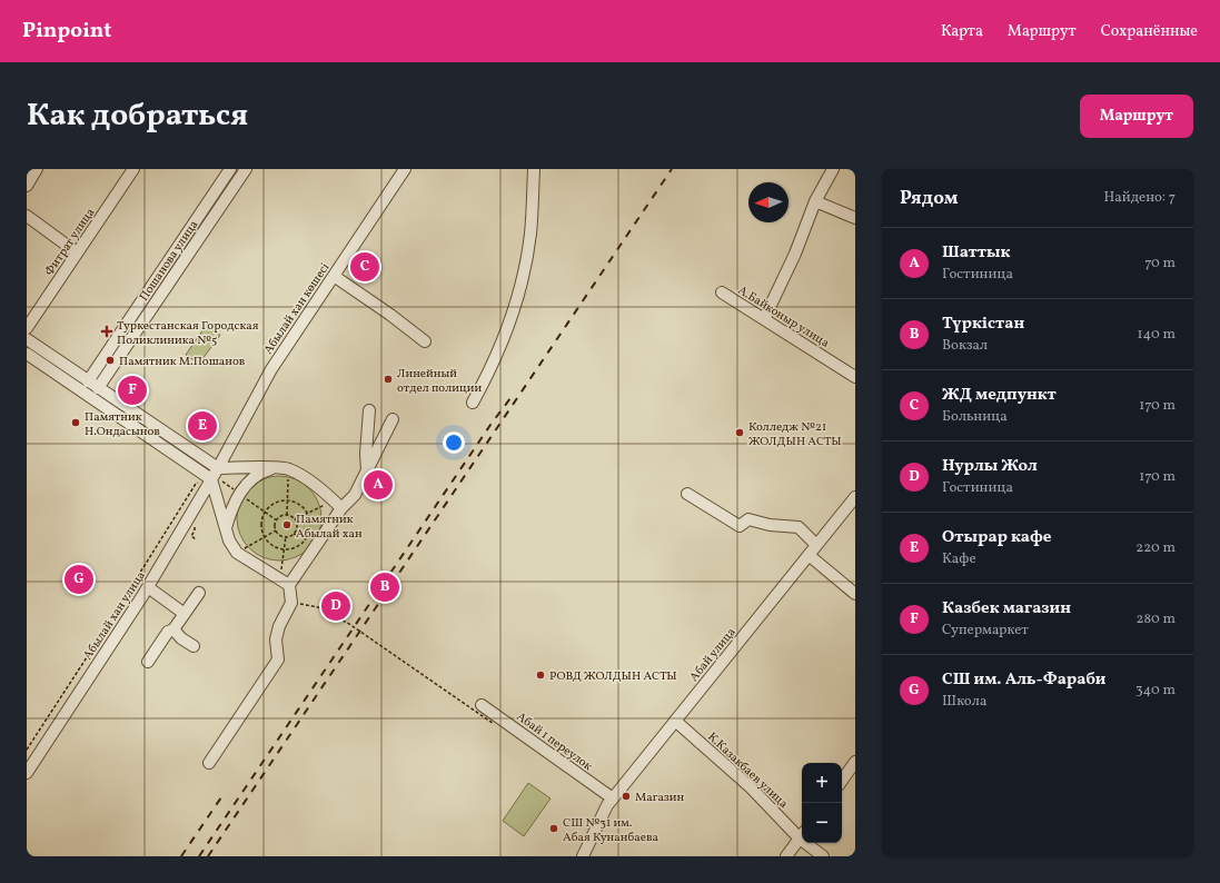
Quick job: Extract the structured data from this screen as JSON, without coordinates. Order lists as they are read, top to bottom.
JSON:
{
  "streets": {
    "street": [
      "Фитрат улица",
      "Пошанова улица",
      "Абылай хан көшесі",
      "А.Байконыр улица",
      "Абылай хан улица",
      "Абай улица",
      "Абай 1 переулок",
      "К.Казакбаев улица"
    ]
  },
  "crossings": [
    ["Абылай хан көшесі", "Абылай хан улица"],
    ["Абай улица", "Абай 1 переулок"],
    ["Абай улица", "К.Казакбаев улица"]
  ],
  "places": {
    "health": ["Туркестанская Городская Поликлиника №5"],
    "other": [
      "Памятник М.Пошанов",
      "Линейный отдел полиции",
      "Памятник Н.Ондасынов",
      "Колледж №21 ЖОЛДЫН АСТЫ",
      "Памятник Абылай хан",
      "РОВД ЖОЛДЫН АСТЫ",
      "Магазин",
      "СШ №31 им. Абая Кунанбаева"
    ]
  },
  "north": "left",
  "page": {
    "header": "Pinpoint",
    "nav": ["Карта", "Маршрут", "Сохранённые"],
    "title": "Как добраться",
    "buttons": "Маршрут",
    "heading": ["Рядом", "Найдено: 7"],
    "list": [
      {
        "mark": "A",
        "name": "Шаттык",
        "note": "Гостиница",
        "value": "70 m"
      },
      {
        "mark": "B",
        "name": "Түркістан",
        "note": "Вокзал",
        "value": "140 m"
      },
      {
        "mark": "C",
        "name": "ЖД медпункт",
        "note": "Больница",
        "value": "170 m"
      },
      {
        "mark": "D",
        "name": "Нурлы Жол",
        "note": "Гостиница",
        "value": "170 m"
      },
      {
        "mark": "E",
        "name": "Отырар кафе",
        "note": "Кафе",
        "value": "220 m"
      },
      {
        "mark": "F",
        "name": "Казбек магазин",
        "note": "Супермаркет",
        "value": "280 m"
      },
      {
        "mark": "G",
        "name": "СШ им. Аль-Фараби",
        "note": "Школа",
        "value": "340 m"
      }
    ],
    "pins": [
      "C",
      "F",
      "E",
      "A",
      "G",
      "B",
      "D"
    ],
    "map_buttons": ["+", "−"]
  }
}
